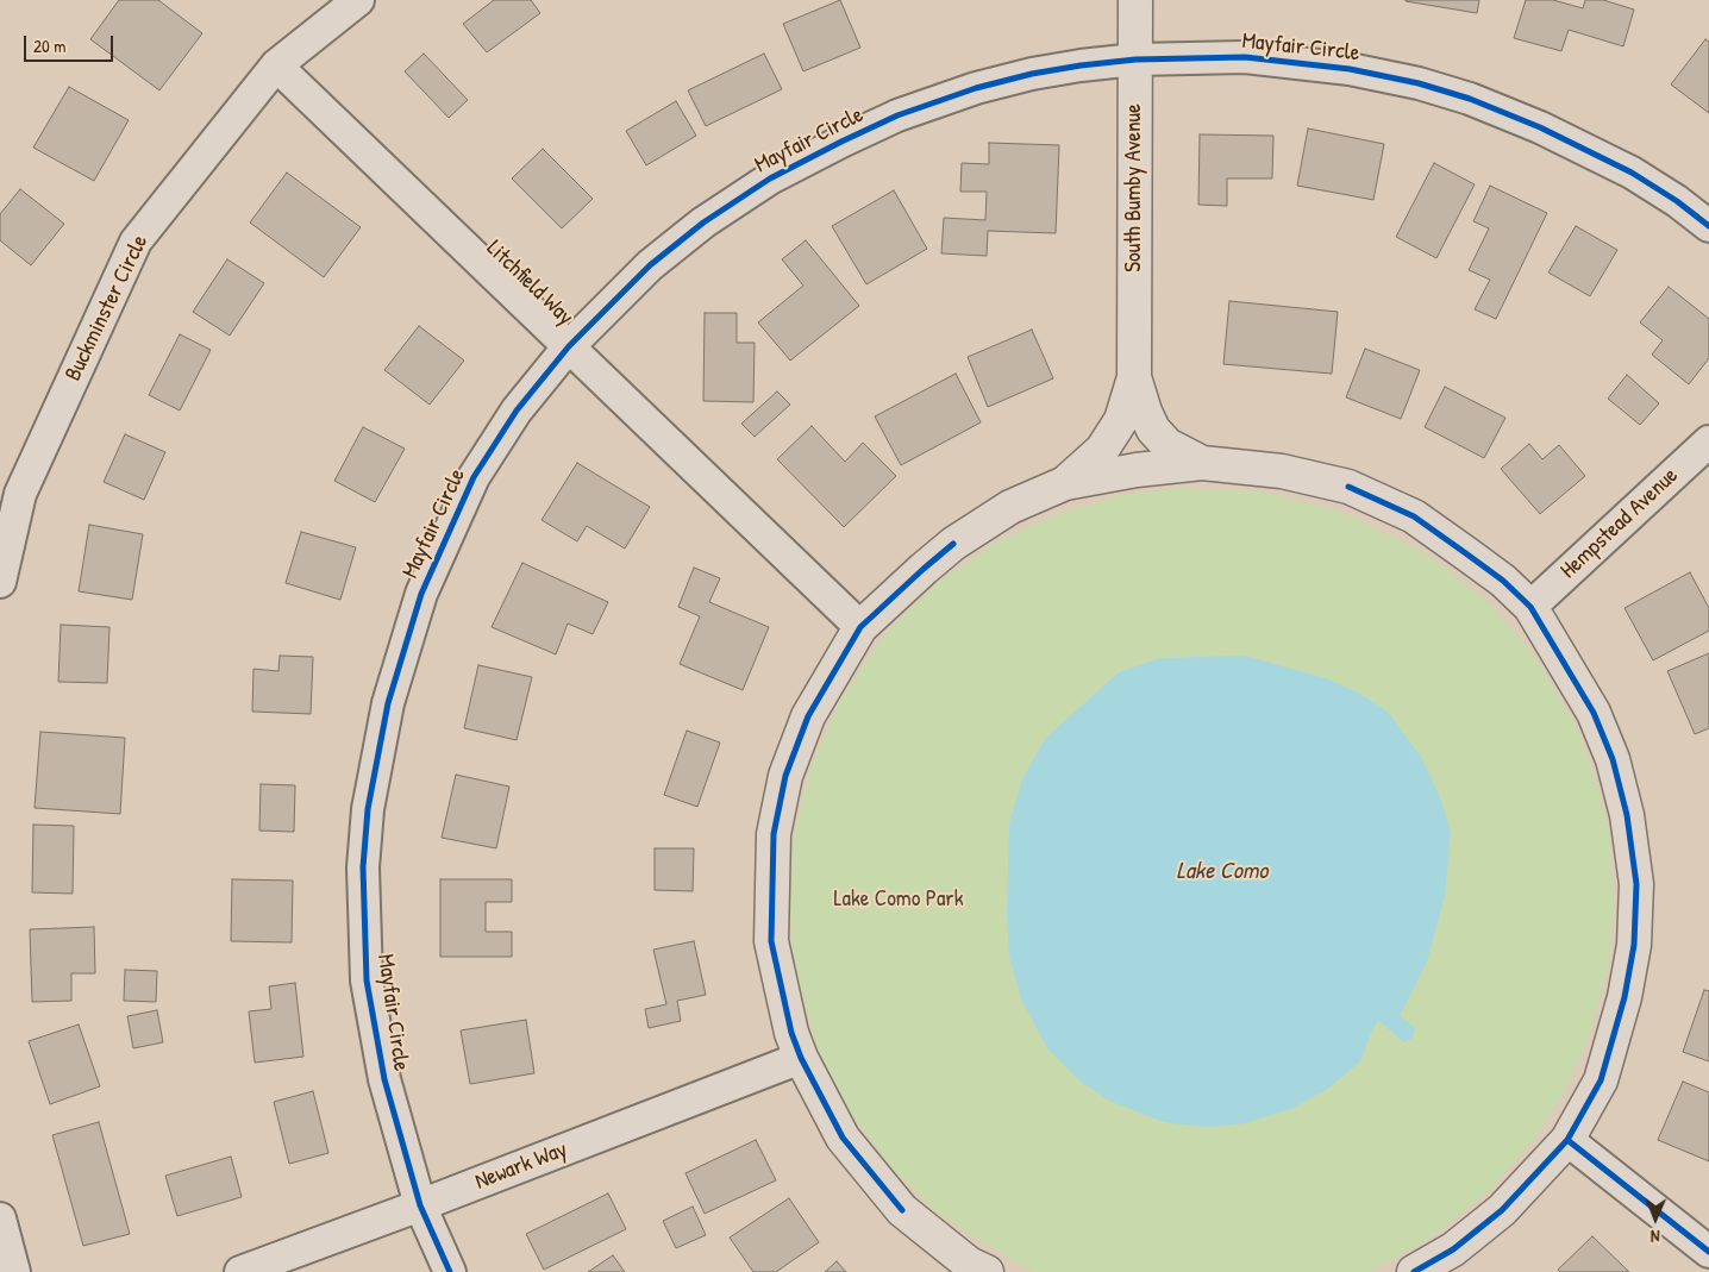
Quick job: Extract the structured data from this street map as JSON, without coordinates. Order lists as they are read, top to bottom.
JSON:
{
  "streets": {
    "street": [
      "Mayfair Circle",
      "South Bumby Avenue",
      "Litchfield Way",
      "Buckminster Circle",
      "Hempstead Avenue",
      "Newark Way"
    ]
  },
  "crossings": [
    ["Mayfair Circle", "South Bumby Avenue"],
    ["Mayfair Circle", "Litchfield Way"],
    ["Mayfair Circle", "Newark Way"],
    ["Litchfield Way", "Buckminster Circle"]
  ],
  "water": ["Lake Como"],
  "parks": ["Lake Como Park"],
  "scale_bar": "20 m",
  "north": "bottom"
}
